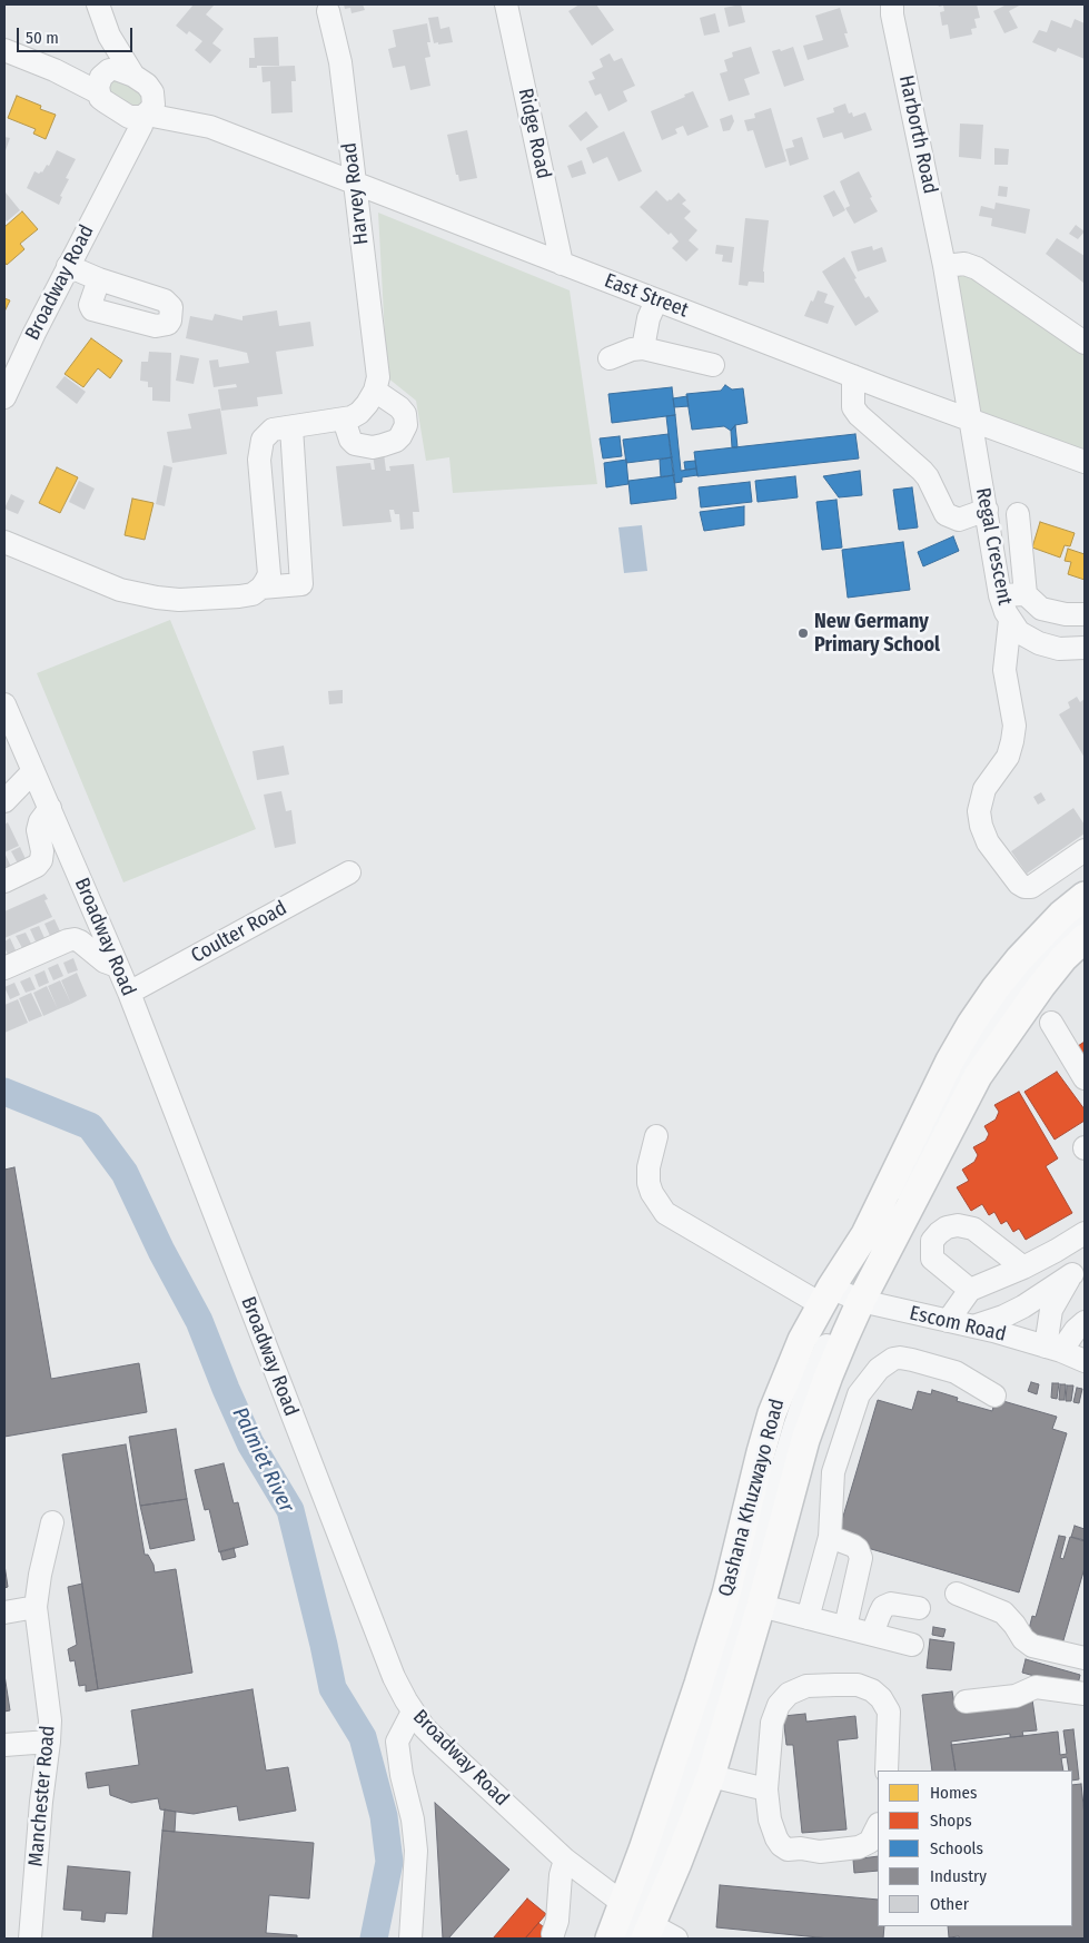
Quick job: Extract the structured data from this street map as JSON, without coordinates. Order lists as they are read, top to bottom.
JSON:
{
  "streets": {
    "main road": ["Qashana Khuzwayo Road"],
    "street": [
      "Ridge Road",
      "Harborth Road",
      "Harvey Road",
      "Broadway Road",
      "East Street",
      "Regal Crescent",
      "Coulter Road",
      "Escom Road",
      "Manchester Road"
    ]
  },
  "crossings": [
    ["Ridge Road", "East Street"],
    ["Harborth Road", "East Street"],
    ["Harborth Road", "Regal Crescent"],
    ["Harvey Road", "East Street"],
    ["Broadway Road", "East Street"],
    ["Broadway Road", "Coulter Road"],
    ["Broadway Road", "Qashana Khuzwayo Road"],
    ["East Street", "Regal Crescent"],
    ["Escom Road", "Qashana Khuzwayo Road"]
  ],
  "water": ["Palmiet River"],
  "places": ["New Germany Primary School"],
  "legend": [
    "Homes",
    "Shops",
    "Schools",
    "Industry",
    "Other"
  ],
  "scale_bar": "50 m"
}
